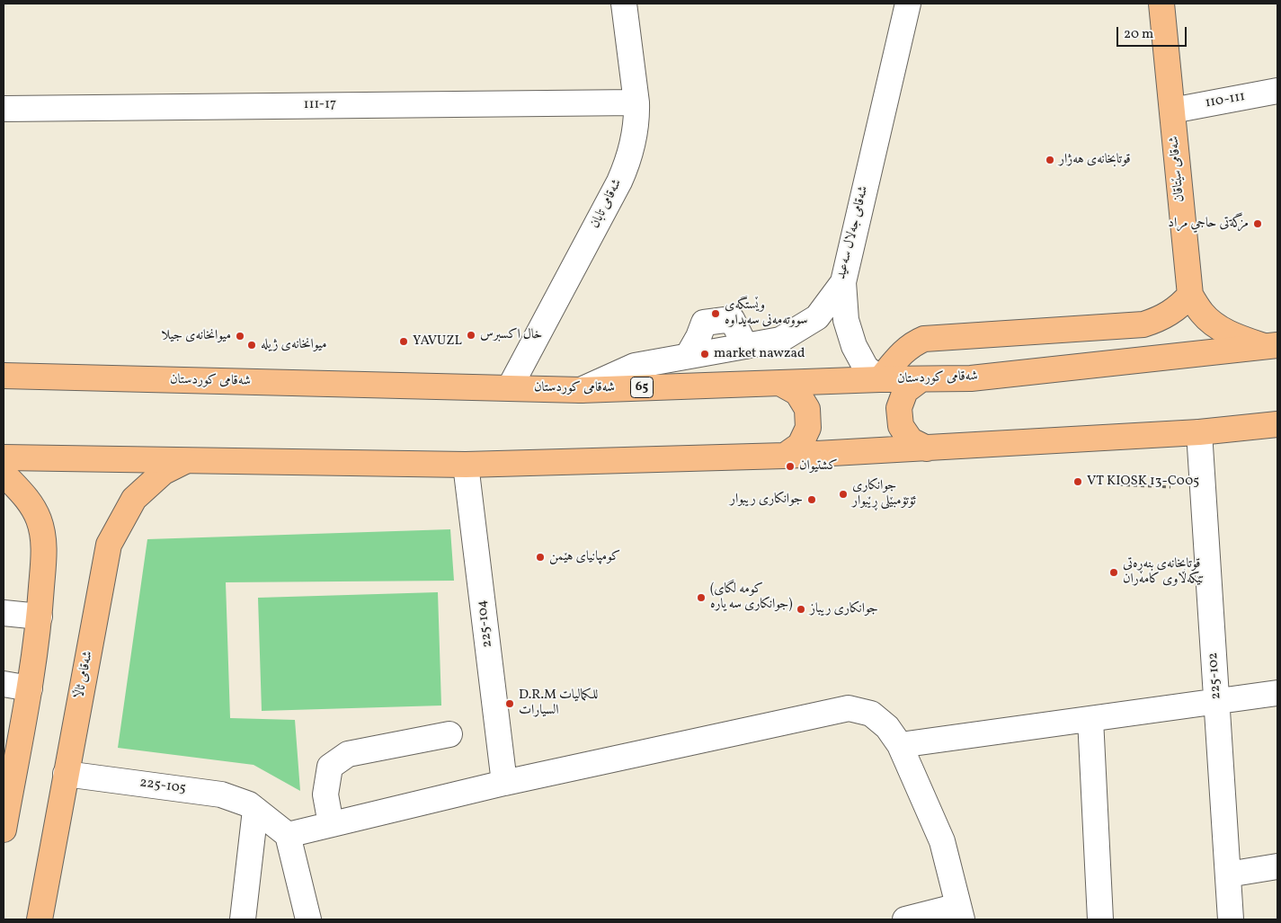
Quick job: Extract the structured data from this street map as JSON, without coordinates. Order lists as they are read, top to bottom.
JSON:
{
  "streets": {
    "main road": [
      "شەقامی سێتاقان",
      "شەقامی کوردستان",
      "65",
      "شه‌قامی ئاڵا"
    ],
    "street": [
      "110-111",
      "111-17",
      "شەقامی تابان",
      "شەقامی جەلال سەعید",
      "225-104",
      "225-102",
      "225-105"
    ]
  },
  "crossings": [
    ["110-111", "شەقامی سێتاقان"],
    ["111-17", "شەقامی تابان"],
    ["شەقامی سێتاقان", "شەقامی کوردستان"],
    ["شەقامی تابان", "شەقامی کوردستان"],
    ["شەقامی جەلال سەعید", "شەقامی کوردستان"],
    ["شه‌قامی ئاڵا", "225-105"]
  ],
  "places": [
    "قوتابخانەی هەژار",
    "مزگةتی حاجي مراد",
    "وێستگەی سووتەمەنی سەیداوە",
    "خال اكسبرس",
    "میوانخانەی جیلا",
    "YAVUZL",
    "میوانخانەی ژیلە",
    "market nawzad",
    "كشتيوان",
    "VT KIOSK 13-C005",
    "جوانکاری ئۆتۆمبێلی ڕێبوار",
    "جوانكارى ريبوار",
    "کومپانیای هێمن",
    "قوتابخانەی بنەڕەتی تێکەڵاوی کامەران",
    "(كومه لگای جوانکاری سه یاره)",
    "جوانكارى ريباز",
    "D.R.M للكماليات السيارات"
  ],
  "scale_bar": "20 m"
}
